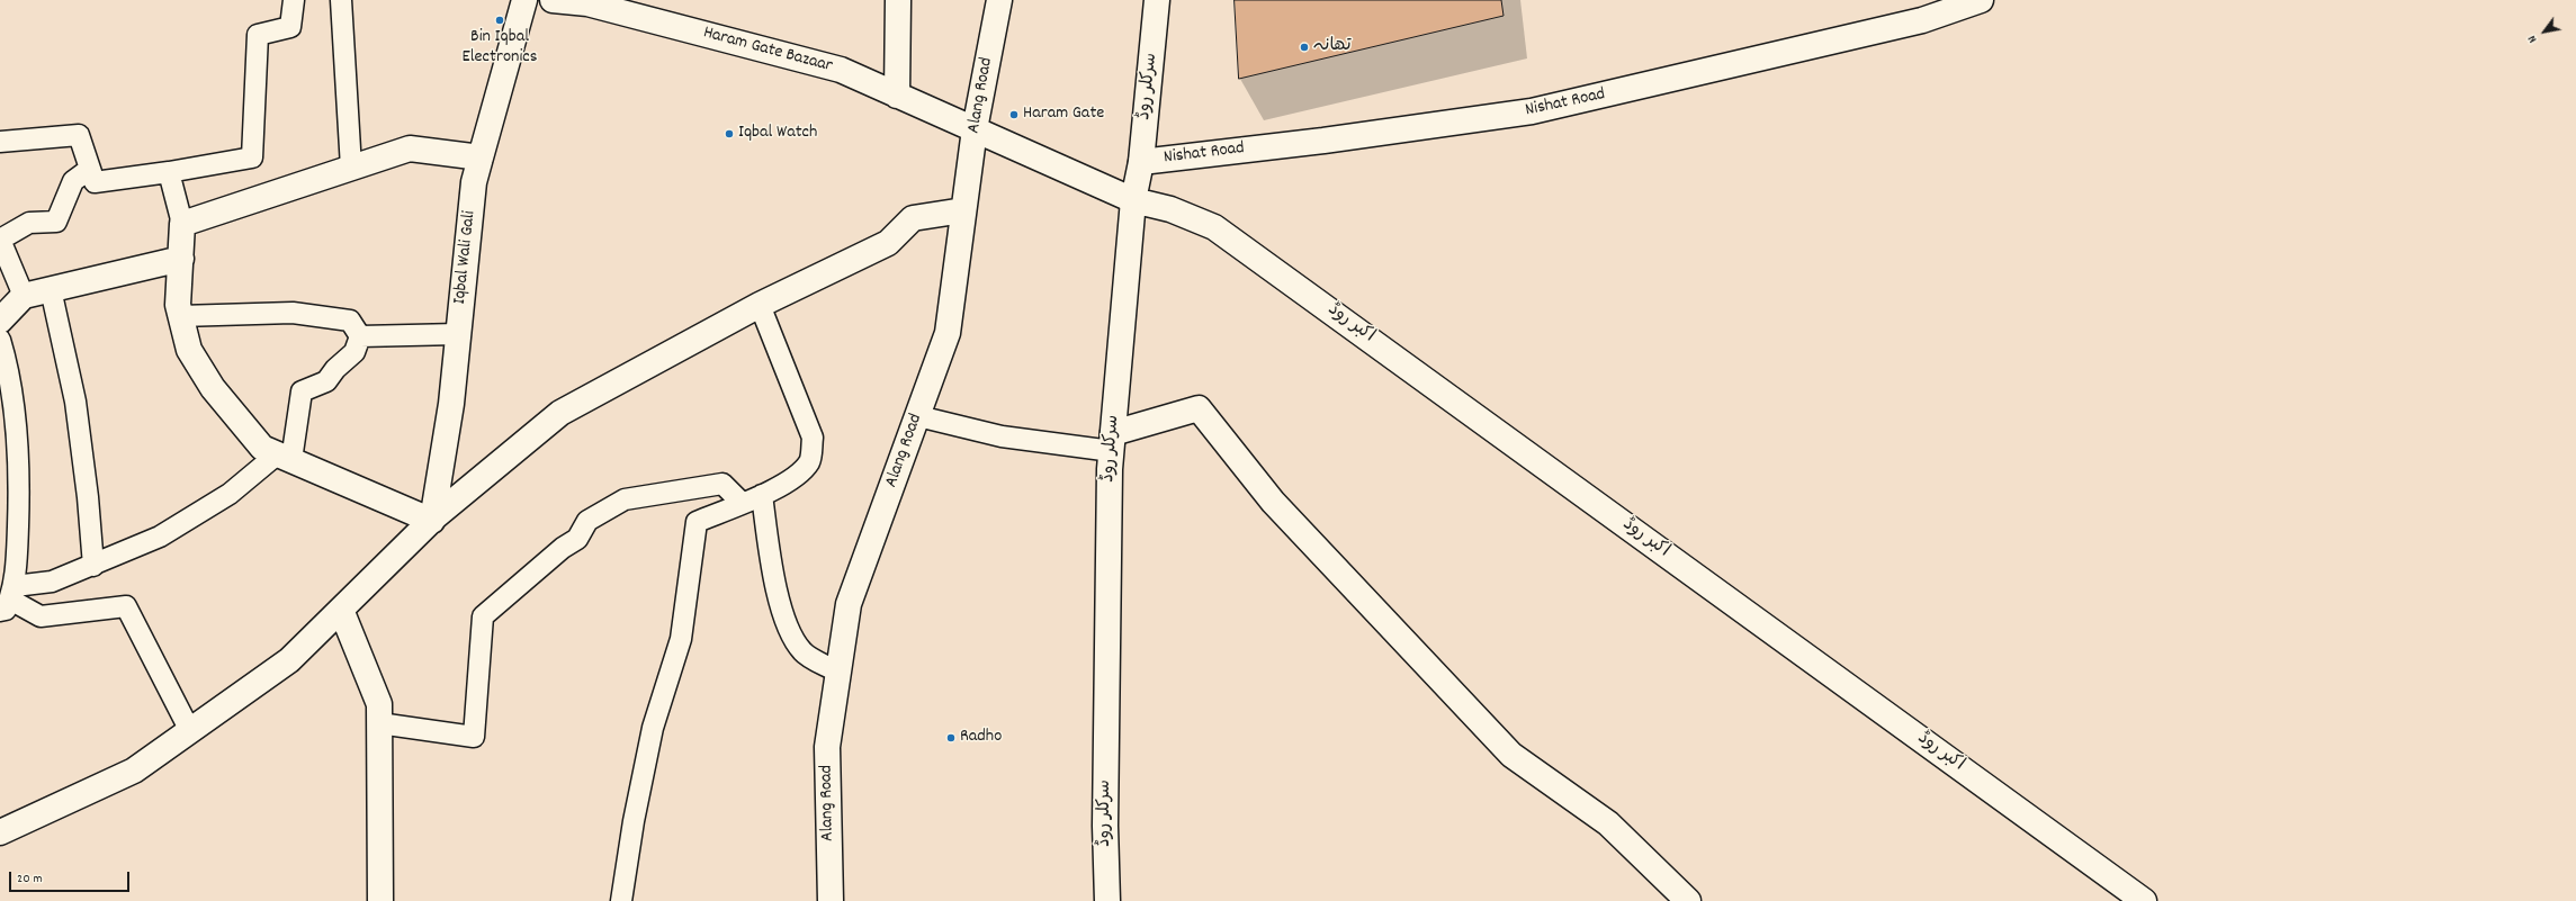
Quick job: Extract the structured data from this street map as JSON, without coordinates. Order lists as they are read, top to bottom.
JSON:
{
  "streets": {
    "street": [
      "Haram Gate Bazaar",
      "سرکلر روڈ",
      "Alang Road",
      "Nishat Road",
      "Iqbal Wali Gali",
      "اکبر روڈ"
    ]
  },
  "crossings": [
    ["Haram Gate Bazaar", "Alang Road"],
    ["Haram Gate Bazaar", "اکبر روڈ"],
    ["سرکلر روڈ", "Nishat Road"],
    ["سرکلر روڈ", "اکبر روڈ"],
    ["Alang Road", "اکبر روڈ"]
  ],
  "places": [
    "Bin Iqbal Electronics",
    "تھانہ",
    "Haram Gate",
    "Iqbal Watch",
    "Radho"
  ],
  "scale_bar": "20 m",
  "north": "bottom left"
}
